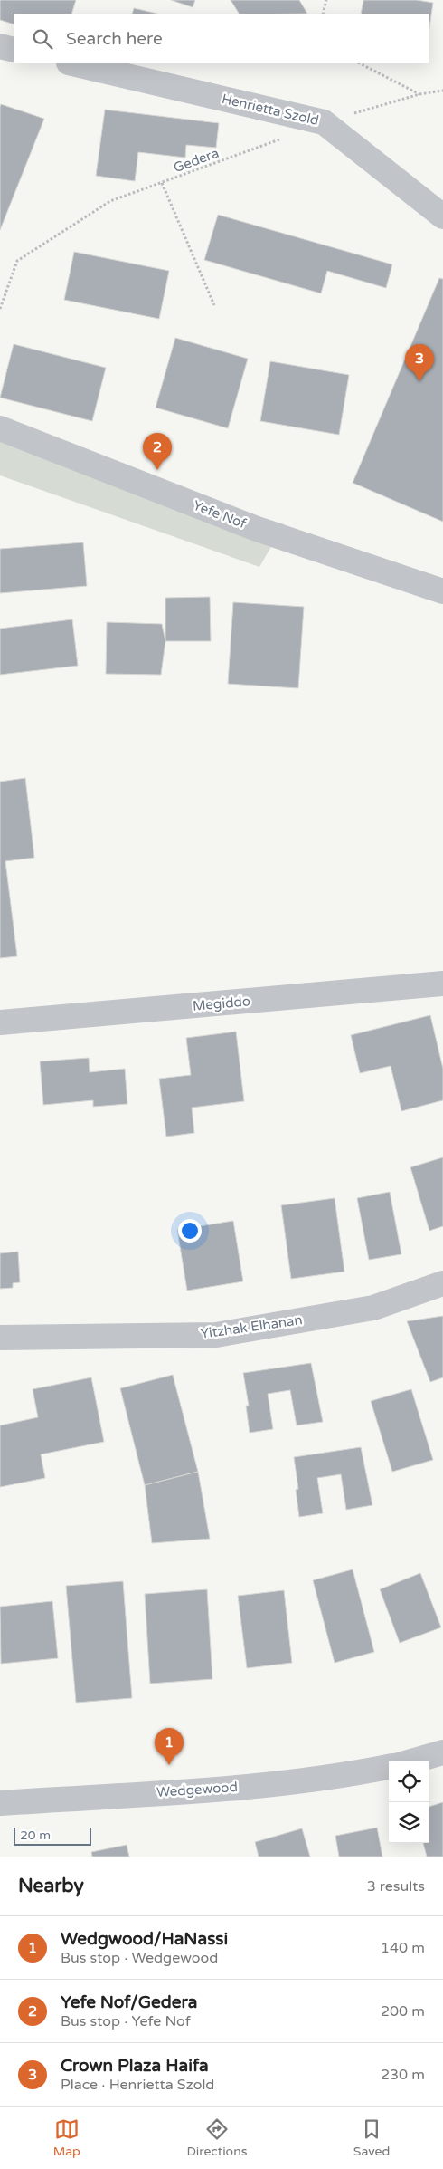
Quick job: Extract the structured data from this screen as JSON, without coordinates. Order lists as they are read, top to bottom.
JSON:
{
  "streets": {
    "street": [
      "Henrietta Szold",
      "Yefe Nof",
      "Megiddo",
      "Yitzhak Elhanan",
      "Wedgewood"
    ],
    "path": ["Gedera"]
  },
  "scale_bar": "20 m",
  "page": {
    "search": "Search here",
    "pins": ["3", "2", "1"],
    "scale": "20 m",
    "heading": ["Nearby", "3 results"],
    "list": [
      {
        "mark": "1",
        "name": "Wedgwood/HaNassi",
        "note": "Bus stop · Wedgewood",
        "value": "140 m"
      },
      {
        "mark": "2",
        "name": "Yefe Nof/Gedera",
        "note": "Bus stop · Yefe Nof",
        "value": "200 m"
      },
      {
        "mark": "3",
        "name": "Crown Plaza Haifa",
        "note": "Place · Henrietta Szold",
        "value": "230 m"
      }
    ],
    "nav": ["Map", "Directions", "Saved"]
  }
}
